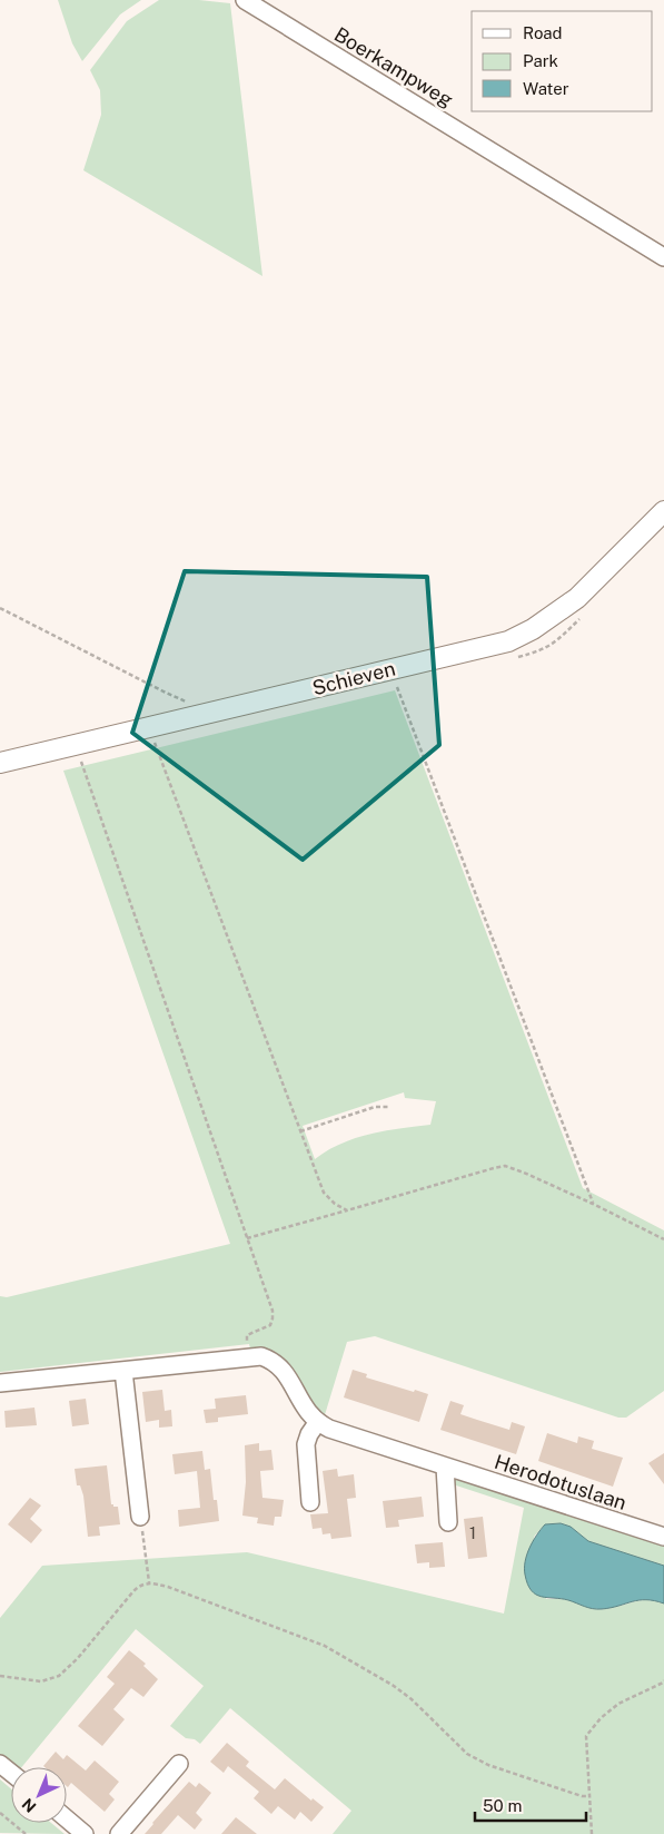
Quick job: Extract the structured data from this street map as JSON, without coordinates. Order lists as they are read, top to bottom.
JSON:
{
  "streets": {
    "street": ["Boerkampweg", "Schieven", "Herodotuslaan"]
  },
  "house_numbers": ["1"],
  "legend": ["Road", "Park", "Water"],
  "scale_bar": "50 m",
  "north": "bottom left"
}
